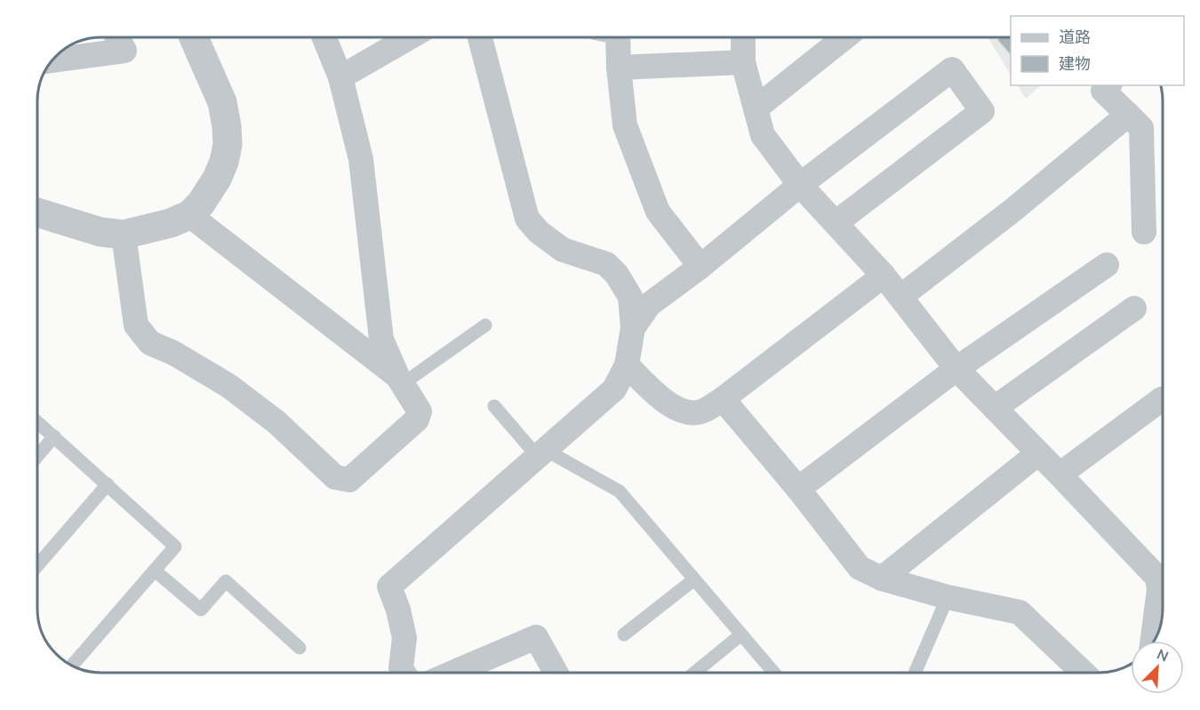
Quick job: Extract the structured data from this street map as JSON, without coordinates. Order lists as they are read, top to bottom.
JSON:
{
  "legend": ["道路", "建物"],
  "north": "top right"
}
